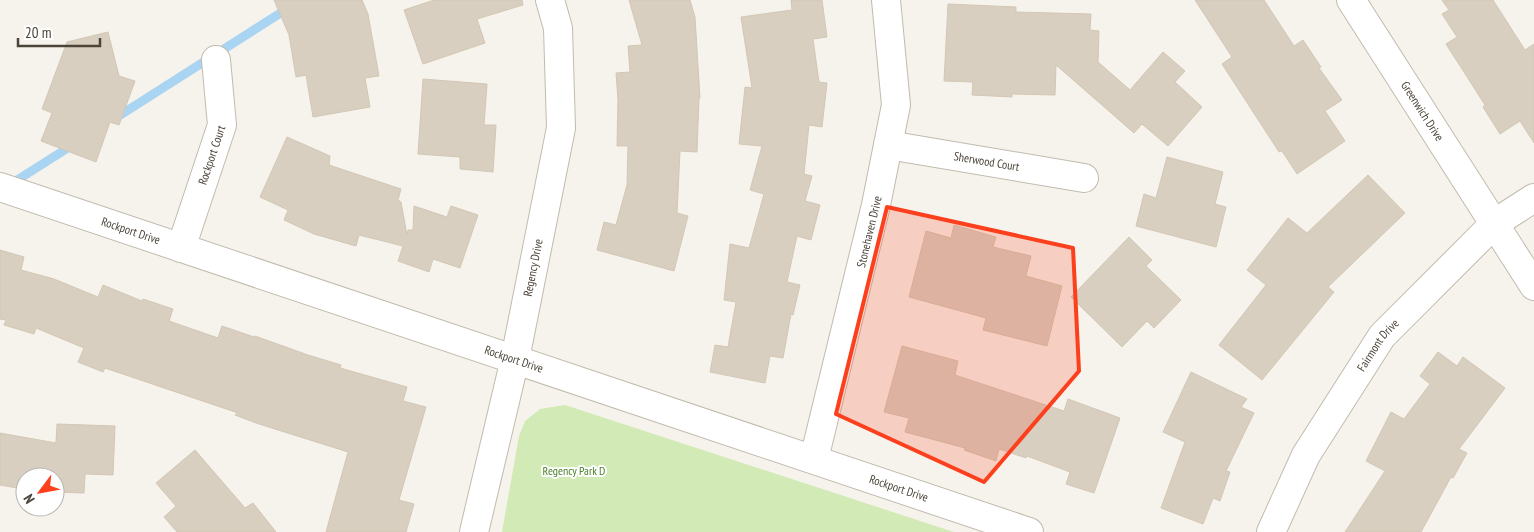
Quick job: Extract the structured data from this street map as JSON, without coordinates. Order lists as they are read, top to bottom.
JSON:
{
  "streets": {
    "street": [
      "Greenwich Drive",
      "Rockport Court",
      "Sherwood Court",
      "Rockport Drive",
      "Stonehaven Drive",
      "Regency Drive",
      "Fairmont Drive"
    ]
  },
  "crossings": [
    ["Greenwich Drive", "Fairmont Drive"],
    ["Rockport Court", "Rockport Drive"],
    ["Sherwood Court", "Stonehaven Drive"],
    ["Rockport Drive", "Stonehaven Drive"],
    ["Rockport Drive", "Regency Drive"]
  ],
  "parks": ["Regency Park D"],
  "scale_bar": "20 m",
  "north": "bottom left"
}
